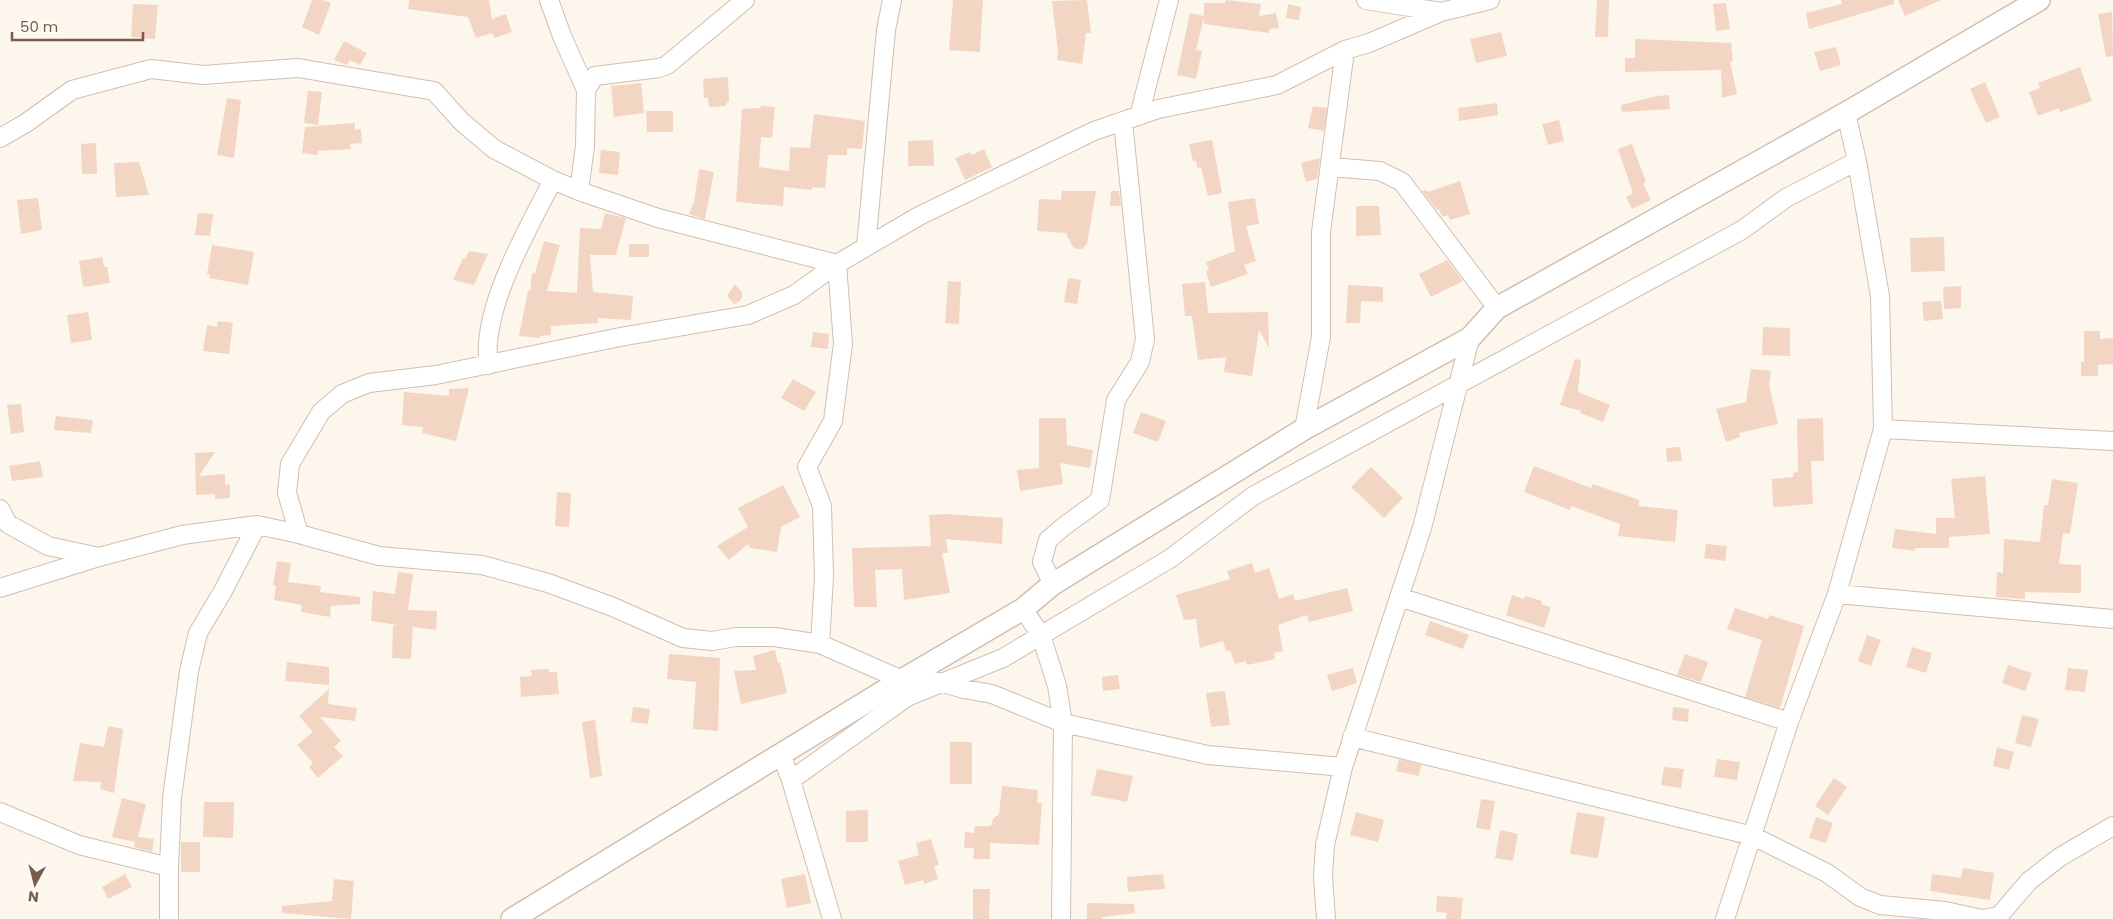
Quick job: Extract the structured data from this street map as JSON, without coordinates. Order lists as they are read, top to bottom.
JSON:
{
  "scale_bar": "50 m",
  "north": "bottom"
}
